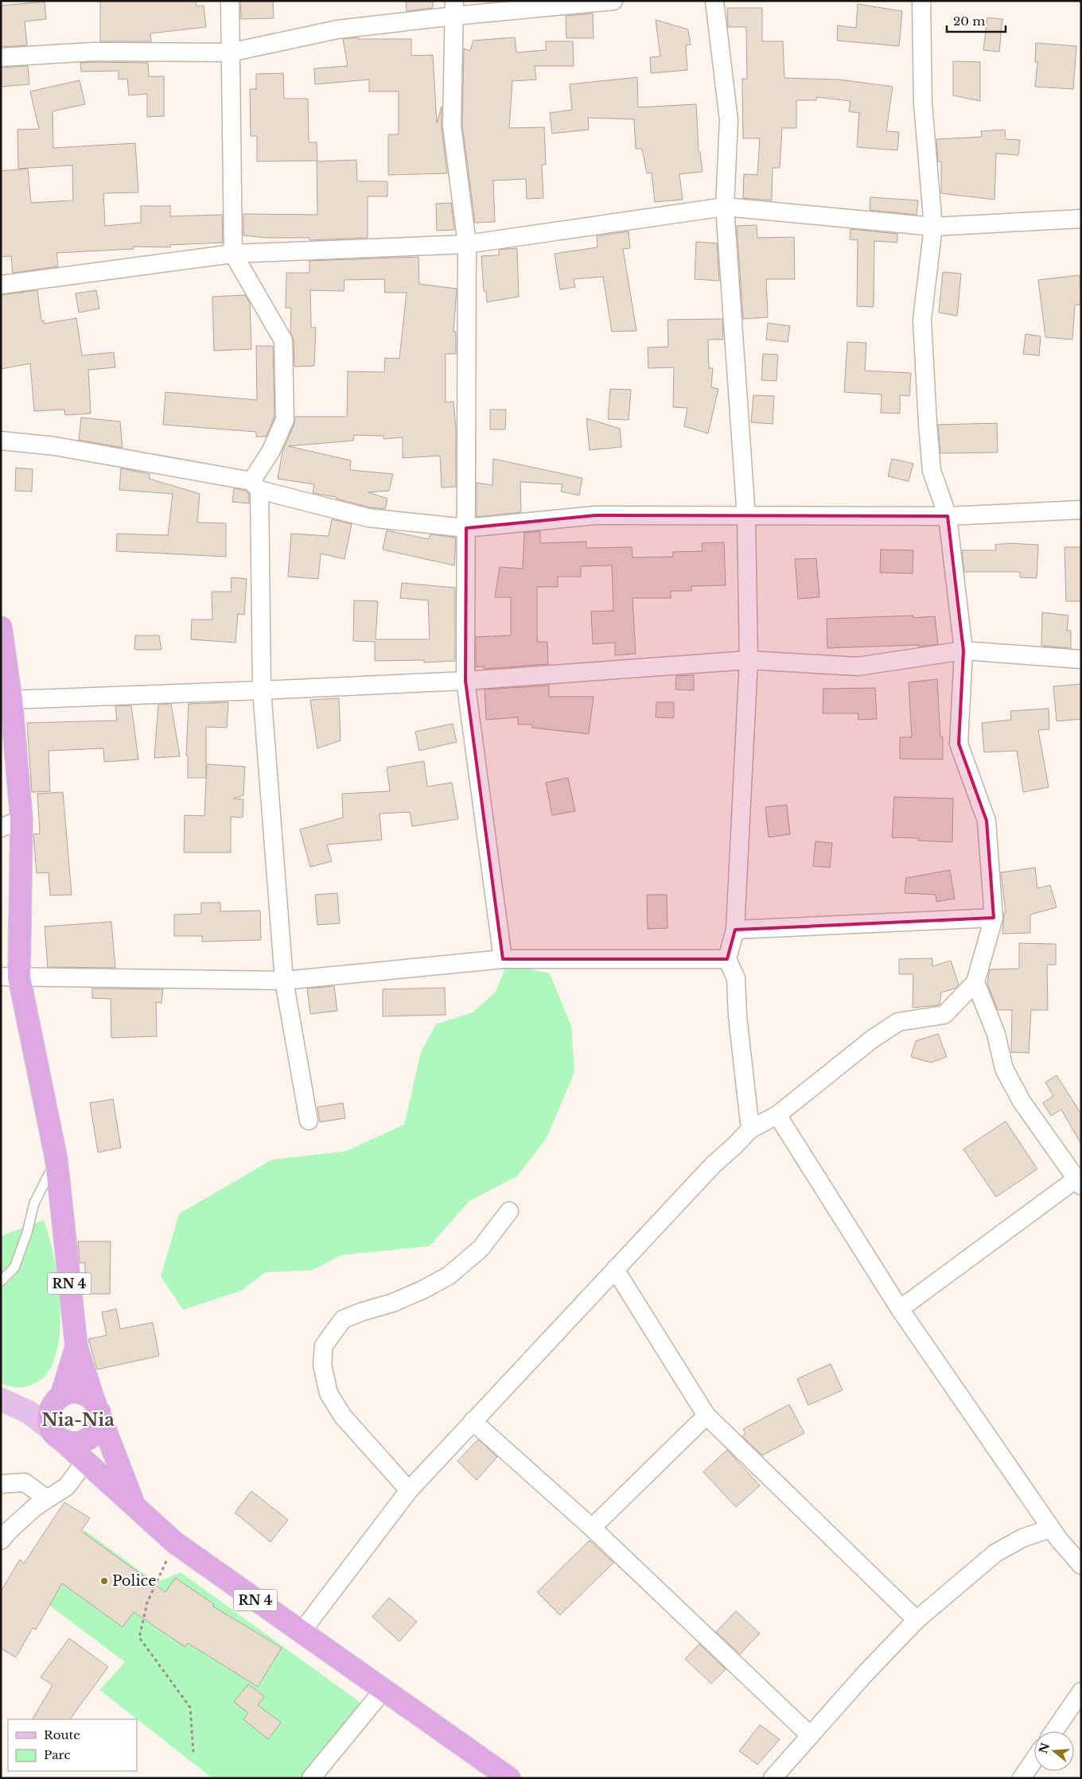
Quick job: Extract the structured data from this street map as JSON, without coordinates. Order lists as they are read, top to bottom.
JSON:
{
  "streets": {
    "highway": ["RN 4"]
  },
  "districts": ["Nia-Nia"],
  "places": ["Police"],
  "legend": ["Route", "Parc"],
  "scale_bar": "20 m",
  "north": "left"
}
